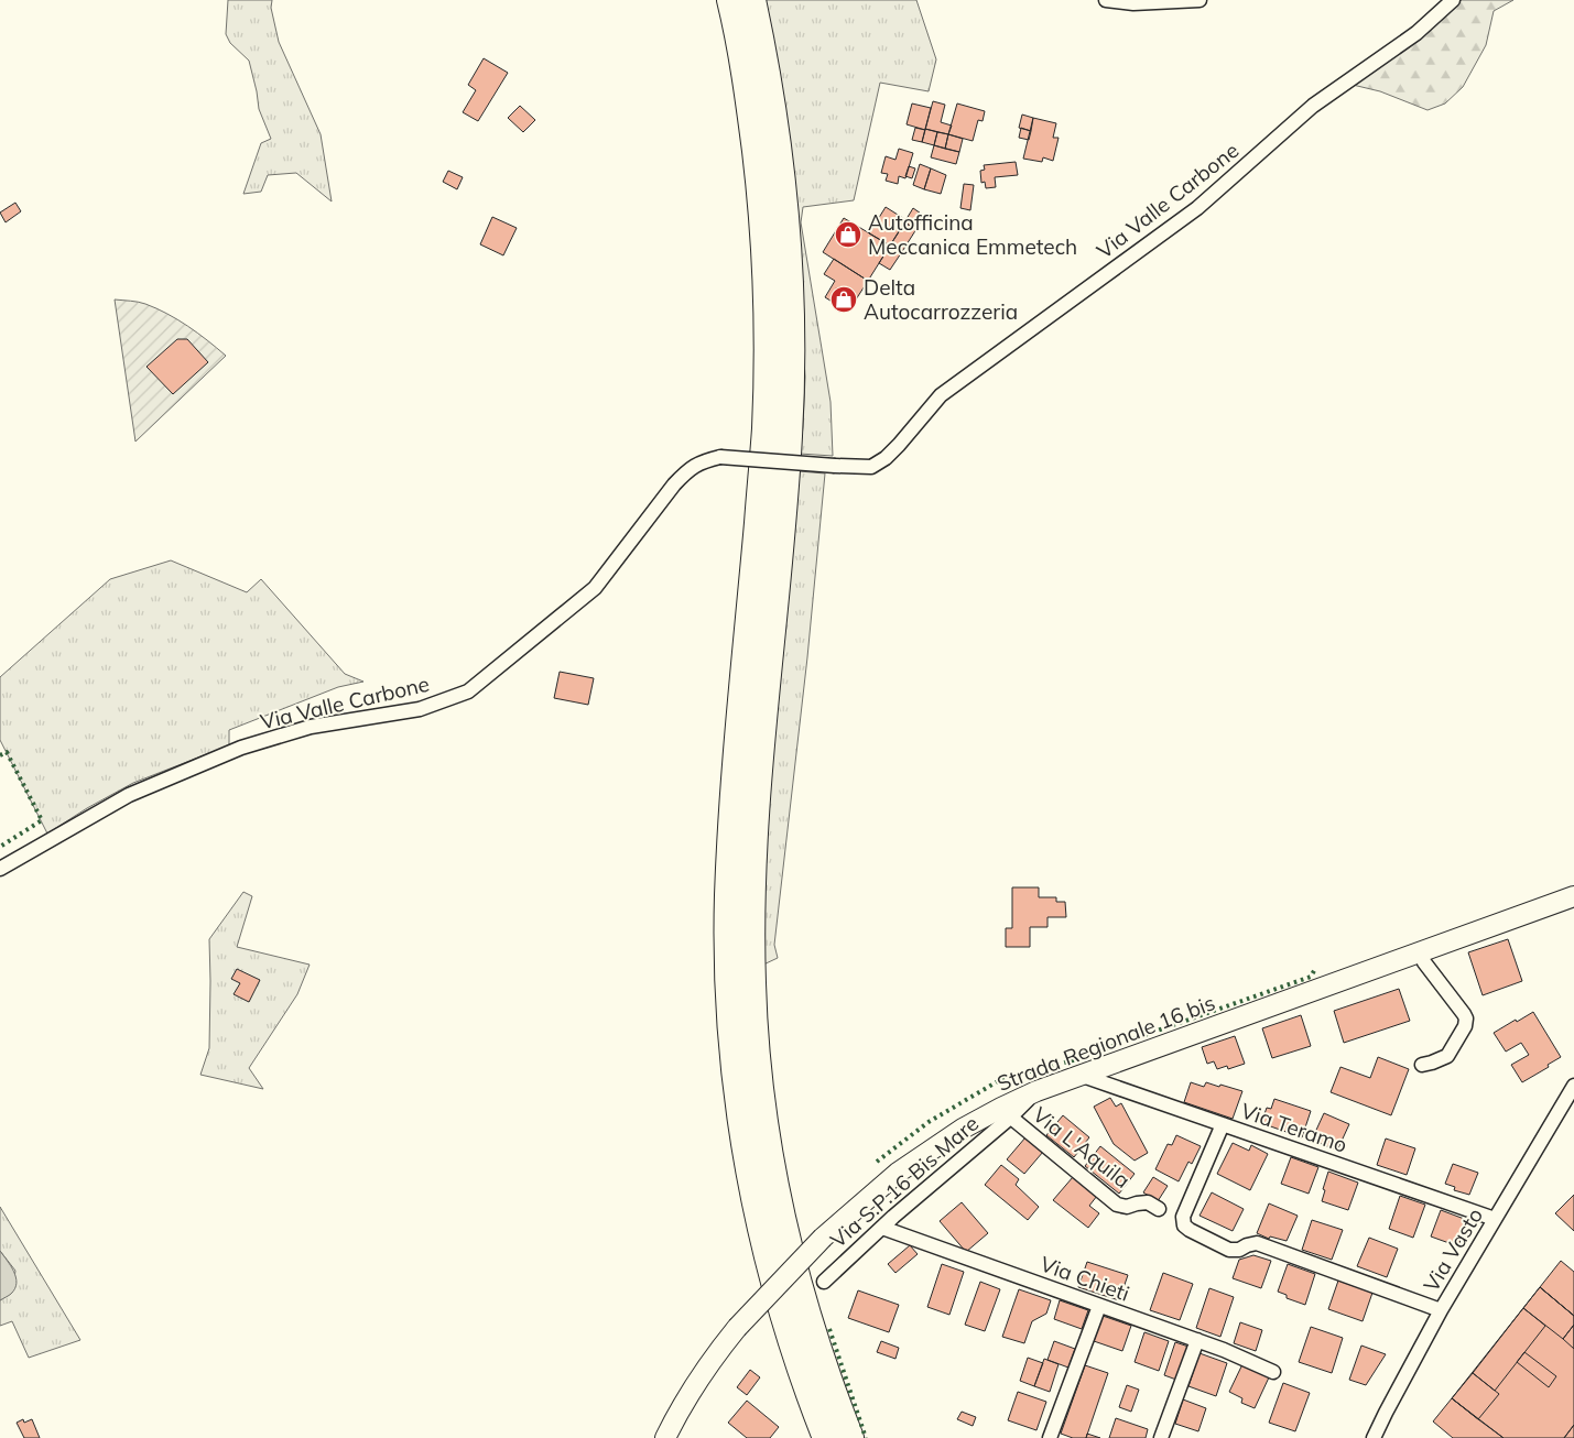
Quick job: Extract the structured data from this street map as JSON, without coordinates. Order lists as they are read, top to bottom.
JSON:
{
  "streets": {
    "main road": ["Strada Regionale 16 bis"],
    "street": [
      "Via Valle Carbone",
      "Via Teramo",
      "Via L'Aquila",
      "Via S.P.16 Bis Mare",
      "Via Vasto",
      "Via Chieti"
    ]
  },
  "crossings": [
    ["Strada Regionale 16 bis", "Via Teramo"],
    ["Strada Regionale 16 bis", "Via S.P.16 Bis Mare"],
    ["Via Teramo", "Via Vasto"],
    ["Via L'Aquila", "Via S.P.16 Bis Mare"],
    ["Via S.P.16 Bis Mare", "Via Chieti"]
  ],
  "places": {
    "shop": ["Autofficina Meccanica Emmetech", "Delta Autocarrozzeria"]
  }
}
